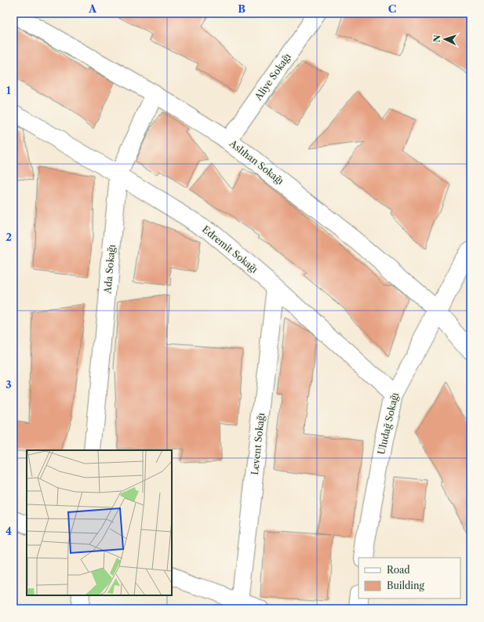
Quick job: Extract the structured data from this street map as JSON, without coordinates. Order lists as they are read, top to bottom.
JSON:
{
  "streets": {
    "street": [
      "Aliye Sokağı",
      "Aslıhan Sokağı",
      "Edremit Sokağı",
      "Ada Sokağı",
      "Uludağ Sokağı",
      "Levent Sokağı"
    ]
  },
  "crossings": [
    ["Aliye Sokağı", "Aslıhan Sokağı"],
    ["Aslıhan Sokağı", "Ada Sokağı"],
    ["Aslıhan Sokağı", "Uludağ Sokağı"],
    ["Edremit Sokağı", "Ada Sokağı"],
    ["Edremit Sokağı", "Uludağ Sokağı"],
    ["Edremit Sokağı", "Levent Sokağı"]
  ],
  "legend": ["Road", "Building"],
  "north": "left",
  "grid": {
    "columns": ["A", "B", "C"],
    "rows": [
      "1",
      "2",
      "3",
      "4"
    ]
  }
}
